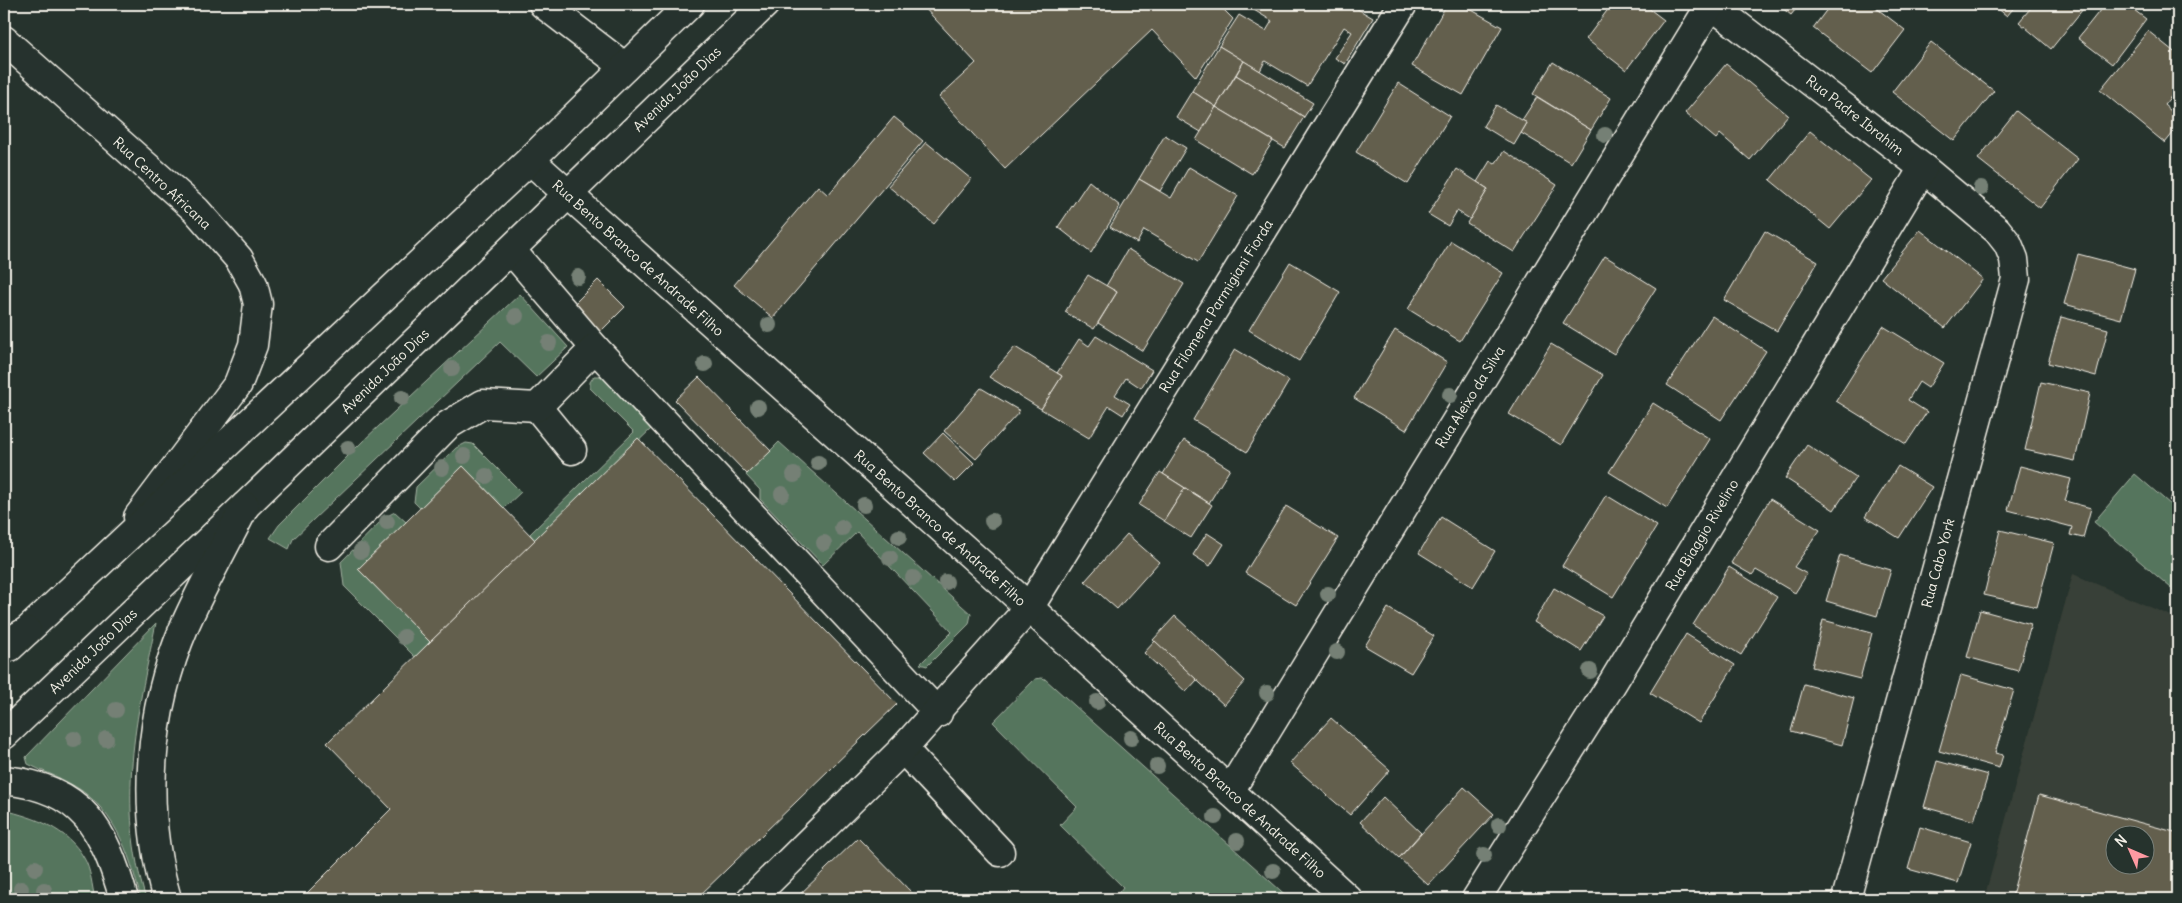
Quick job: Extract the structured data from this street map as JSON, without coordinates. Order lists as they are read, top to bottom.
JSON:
{
  "streets": {
    "main road": [
      "Avenida João Dias",
      "Rua Padre Ibrahim",
      "Rua Centro Africana",
      "Rua Bento Branco de Andrade Filho",
      "Rua Filomena Parmigiani Fiorda",
      "Rua Aleixo da Silva",
      "Rua Biaggio Rivelino",
      "Rua Cabo York"
    ]
  },
  "crossings": [
    ["Avenida João Dias", "Rua Bento Branco de Andrade Filho"],
    ["Rua Padre Ibrahim", "Rua Aleixo da Silva"],
    ["Rua Padre Ibrahim", "Rua Biaggio Rivelino"],
    ["Rua Padre Ibrahim", "Rua Cabo York"],
    ["Rua Bento Branco de Andrade Filho", "Rua Filomena Parmigiani Fiorda"],
    ["Rua Bento Branco de Andrade Filho", "Rua Aleixo da Silva"]
  ],
  "north": "top left"
}
